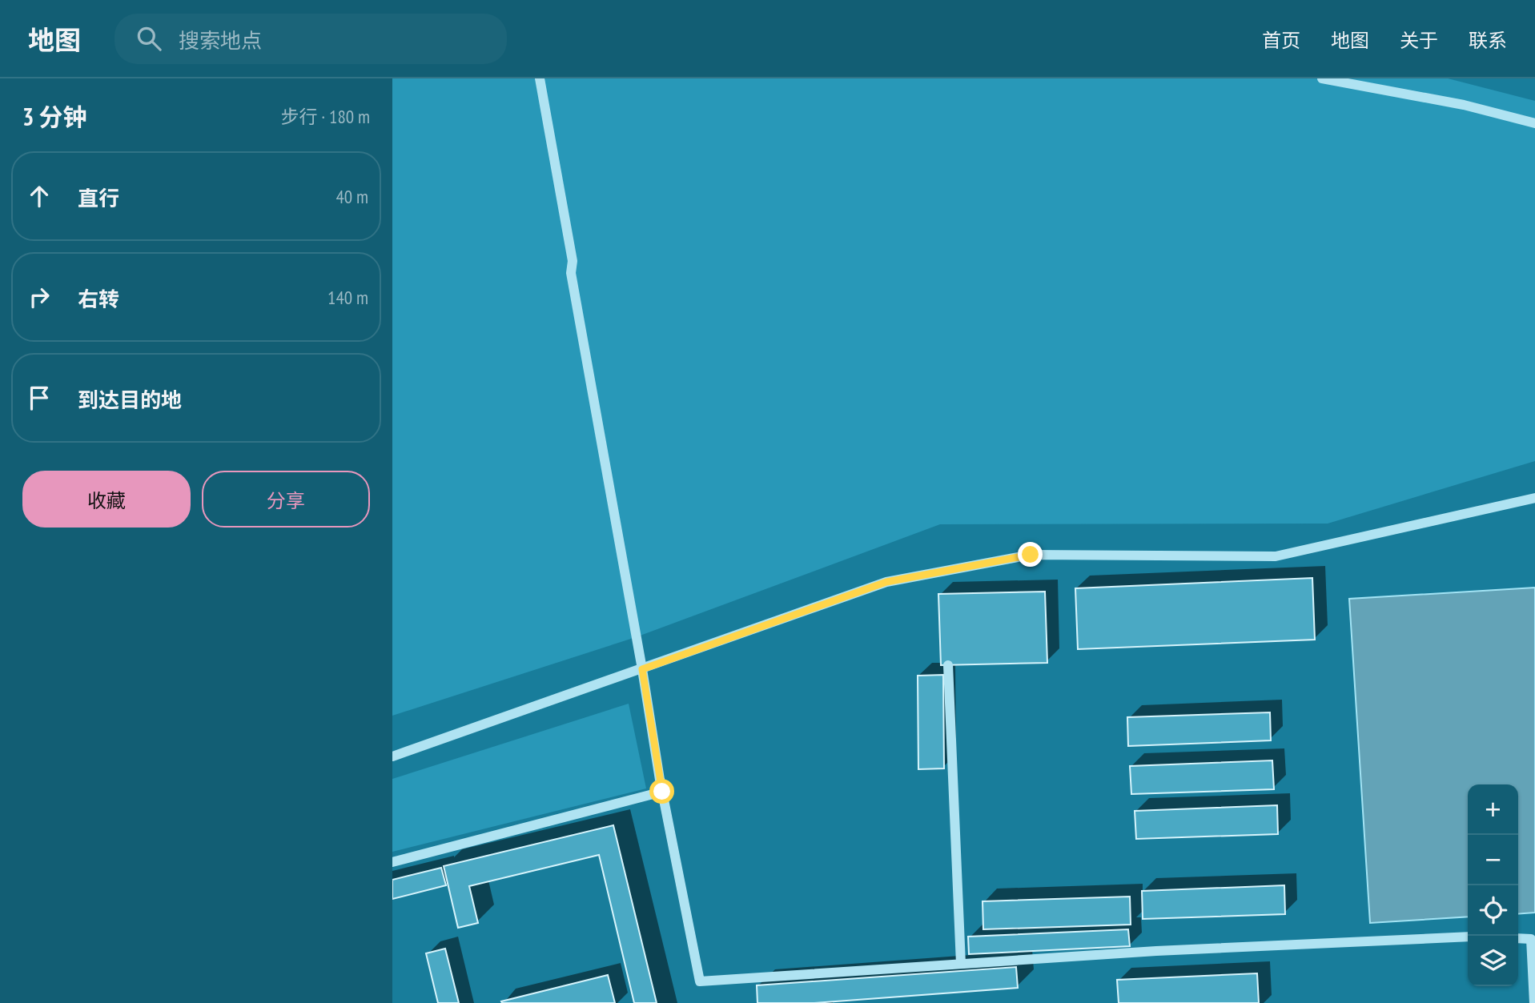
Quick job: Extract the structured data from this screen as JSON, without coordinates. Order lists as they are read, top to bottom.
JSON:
{
  "page": {
    "header": "地图",
    "search": "搜索地点",
    "nav": [
      "首页",
      "地图",
      "关于",
      "联系"
    ],
    "heading": ["3 分钟", "步行 · 180 m"],
    "list": [
      ["直行", "40 m"],
      ["右转", "140 m"],
      "到达目的地"
    ],
    "buttons": ["收藏", "分享"],
    "map_buttons": ["+", "−"]
  }
}
